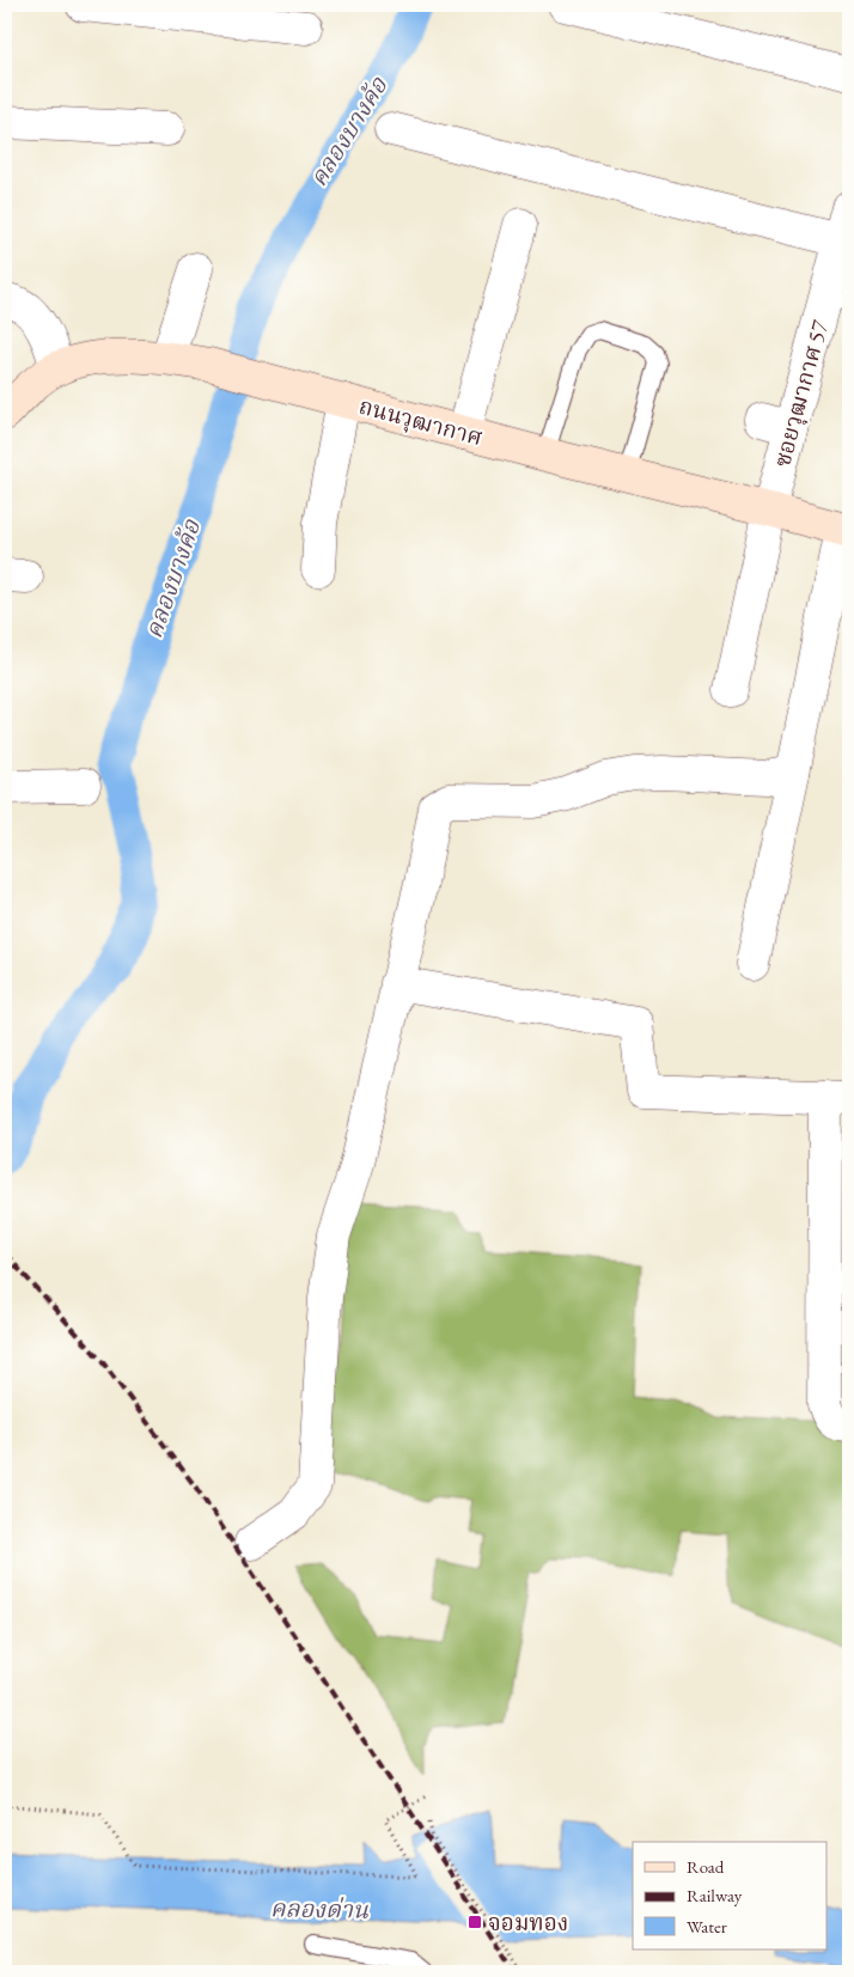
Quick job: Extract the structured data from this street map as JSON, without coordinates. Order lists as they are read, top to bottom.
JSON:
{
  "streets": {
    "main road": ["ถนนวุฒากาศ"],
    "street": ["ซอยวุฒากาศ 57"]
  },
  "crossings": [
    ["ซอยวุฒากาศ 57", "ถนนวุฒากาศ"]
  ],
  "water": ["คลองบางค้อ", "คลองด่าน"],
  "places": {
    "transit": ["จอมทอง"]
  },
  "legend": ["Road", "Railway", "Water"]
}
